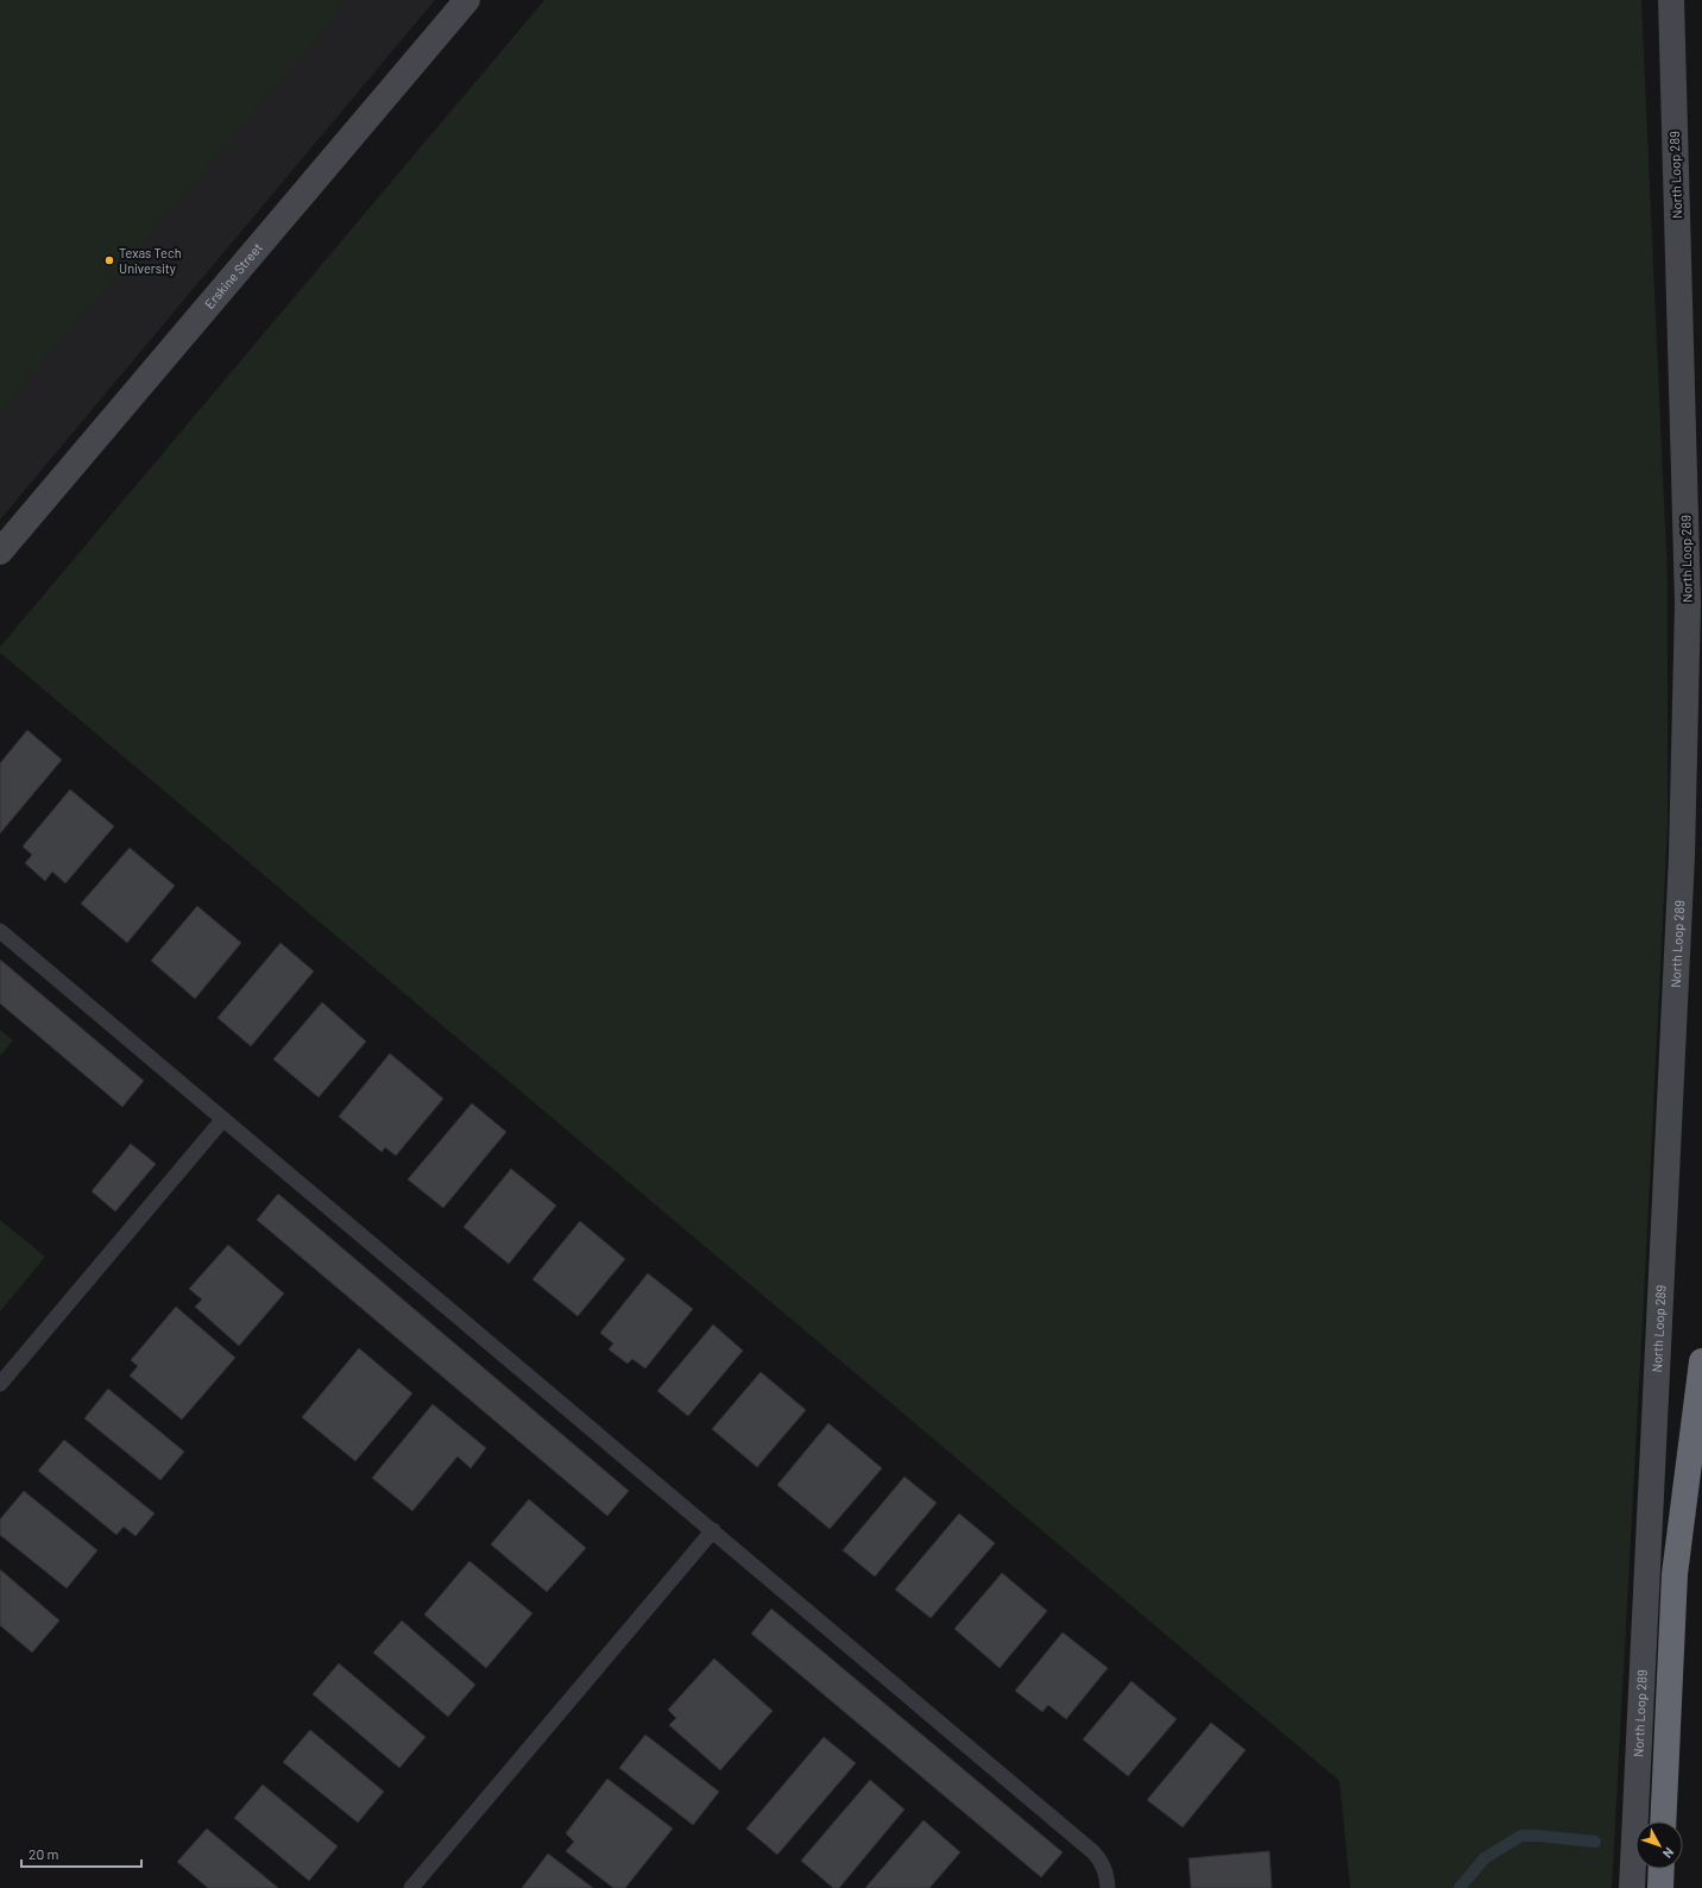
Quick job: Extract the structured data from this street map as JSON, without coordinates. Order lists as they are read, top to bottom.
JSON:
{
  "streets": {
    "main road": ["North Loop 289", "Erskine Street"]
  },
  "places": ["Texas Tech University"],
  "scale_bar": "20 m",
  "north": "bottom right"
}
